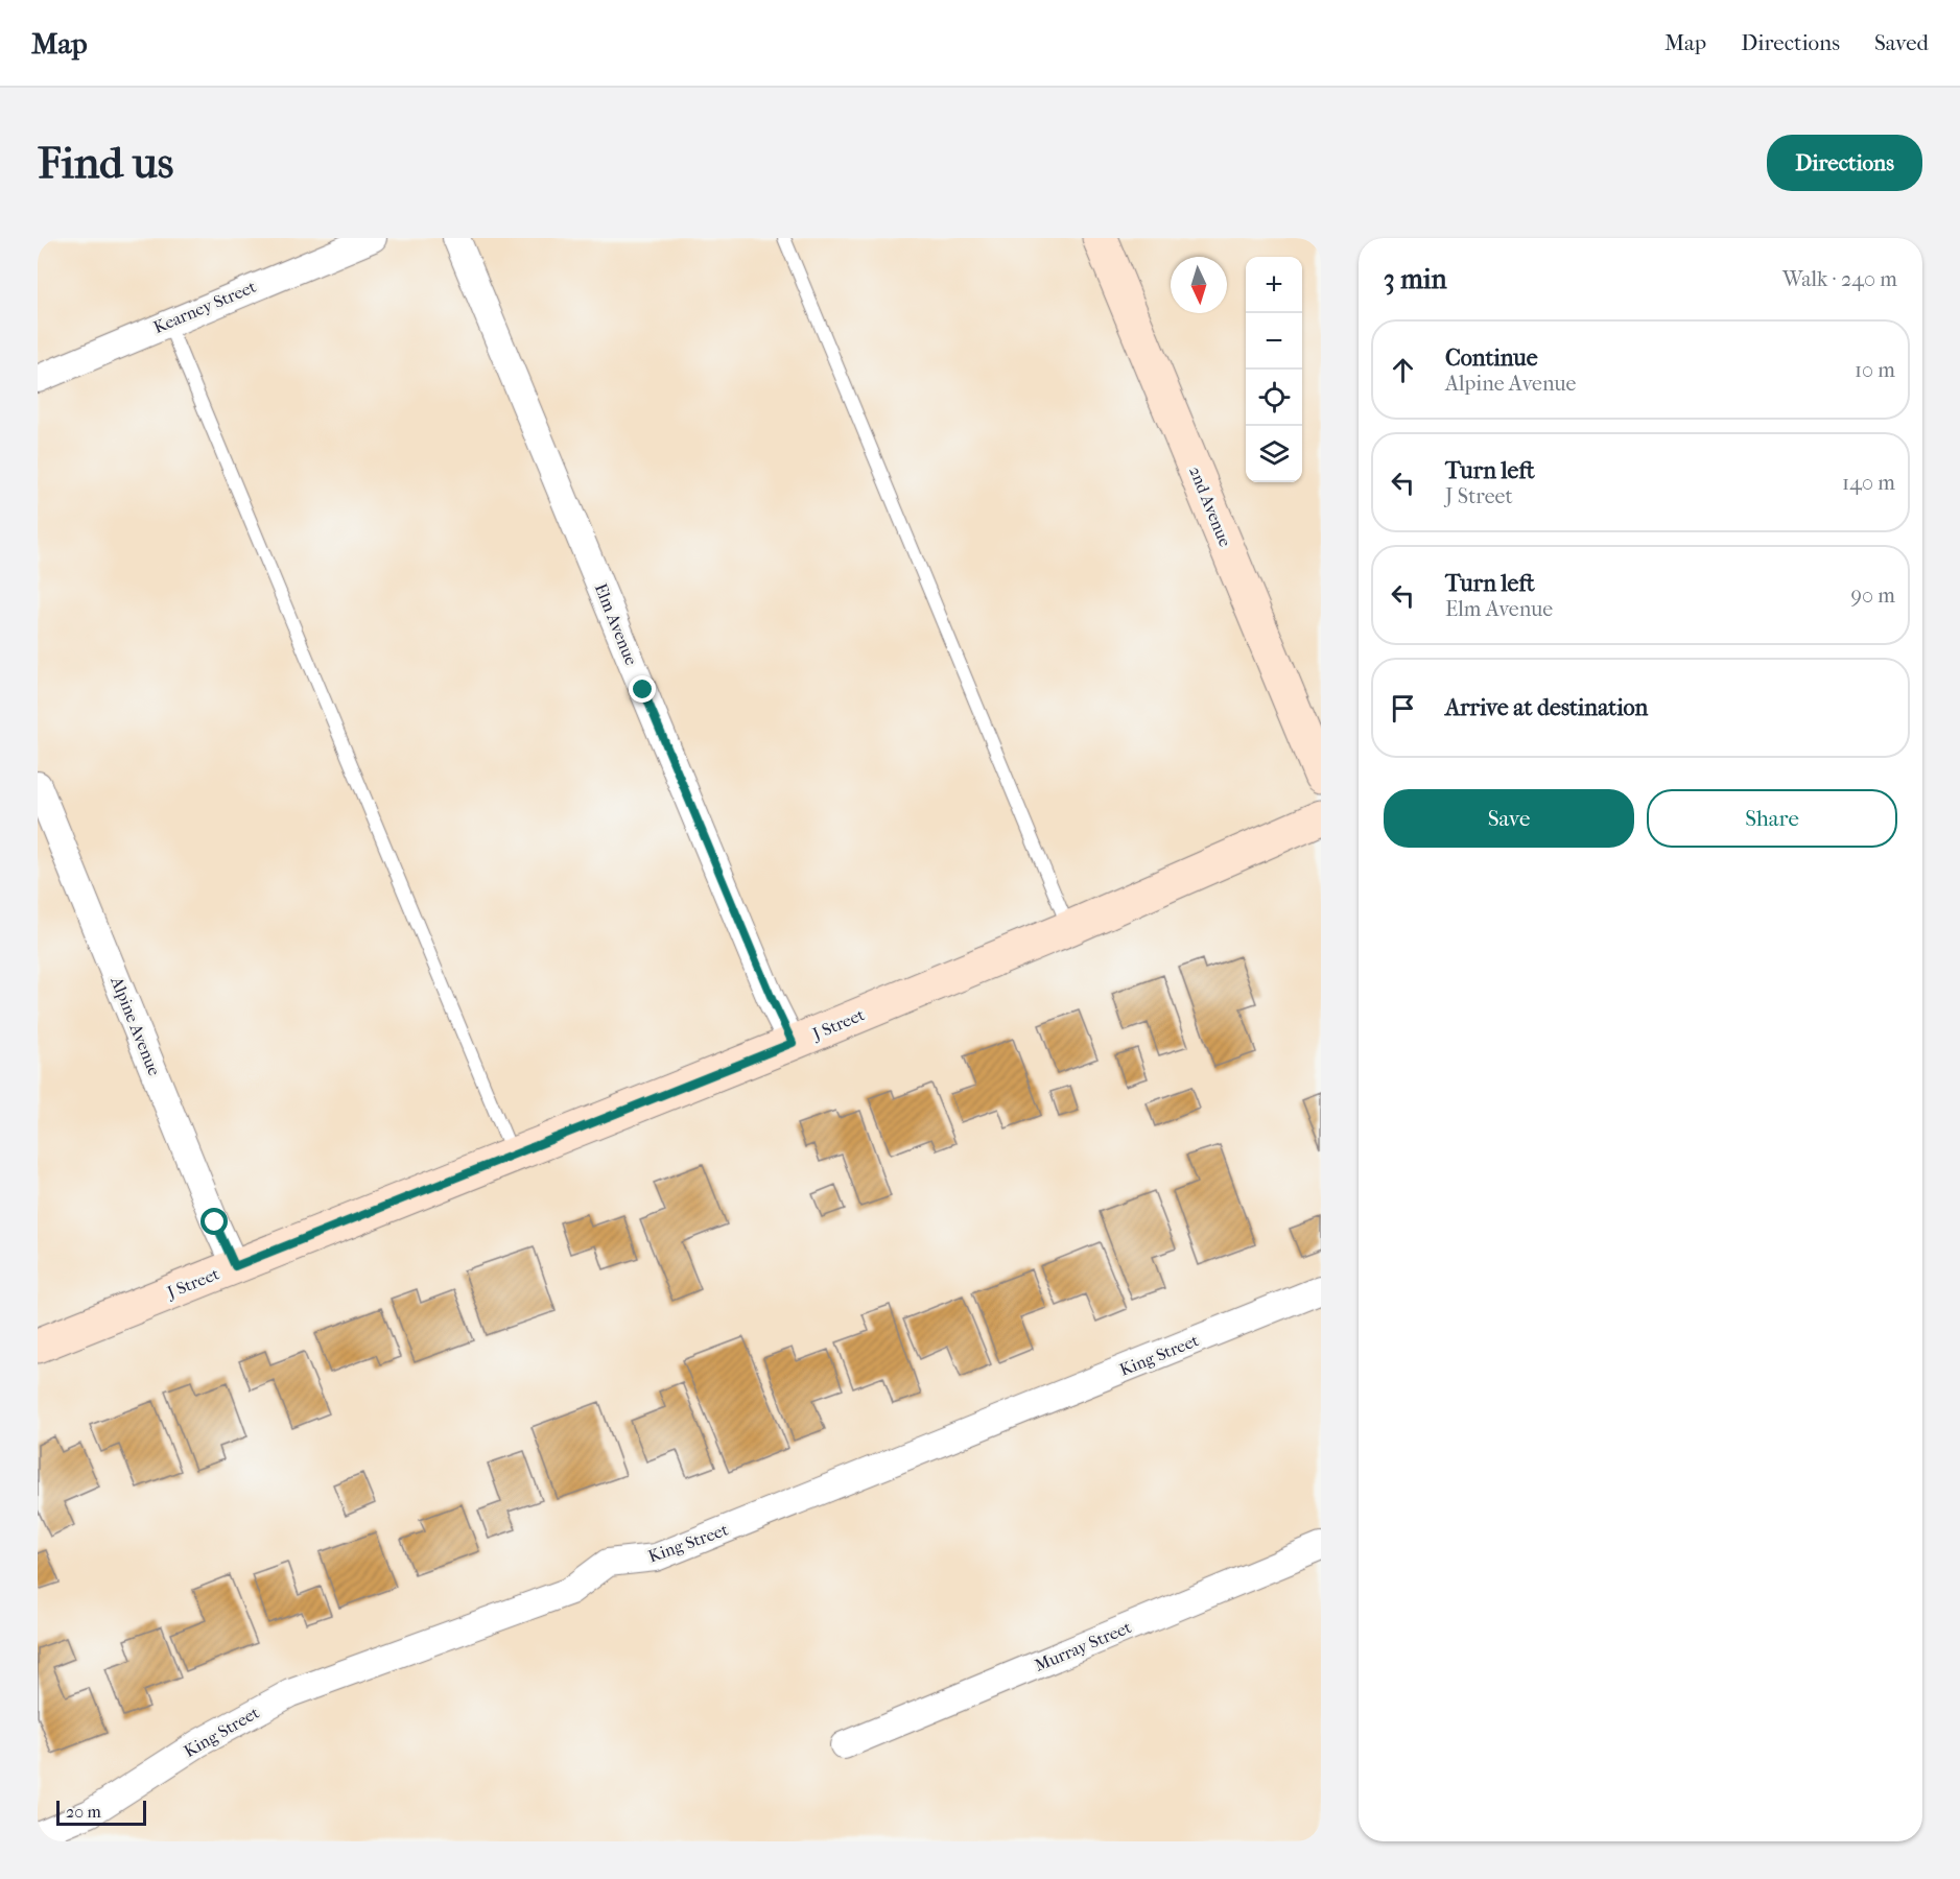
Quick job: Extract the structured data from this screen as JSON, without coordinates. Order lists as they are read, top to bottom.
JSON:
{
  "streets": {
    "street": [
      "Kearney Street",
      "2nd Avenue",
      "Elm Avenue",
      "J Street",
      "Alpine Avenue",
      "King Street",
      "Murray Street"
    ]
  },
  "crossings": [
    ["Elm Avenue", "J Street"],
    ["J Street", "Alpine Avenue"]
  ],
  "scale_bar": "20 m",
  "north": "bottom",
  "page": {
    "header": "Map",
    "nav": ["Map", "Directions", "Saved"],
    "buttons": [
      "Directions",
      ["Save", "Share"]
    ],
    "title": "Find us",
    "heading": ["3 min", "Walk · 240 m"],
    "map_buttons": ["+", "−"],
    "list": [
      ["Continue", "Alpine Avenue", "10 m"],
      ["Turn left", "J Street", "140 m"],
      ["Turn left", "Elm Avenue", "90 m"],
      "Arrive at destination"
    ],
    "scale": "20 m"
  }
}
